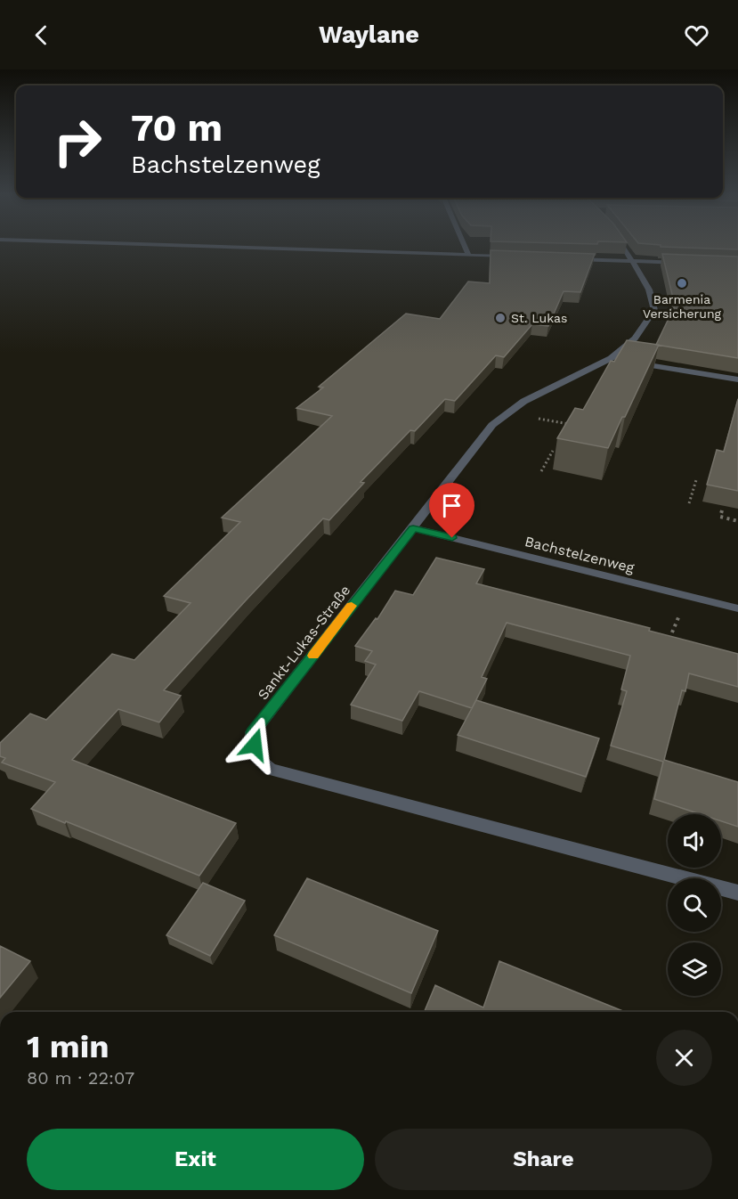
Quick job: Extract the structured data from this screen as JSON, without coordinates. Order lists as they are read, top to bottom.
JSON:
{
  "streets": {
    "street": ["Bachstelzenweg", "Sankt-Lukas-Straße"]
  },
  "crossings": [
    ["Bachstelzenweg", "Sankt-Lukas-Straße"]
  ],
  "places": ["Barmenia Versicherung", "St. Lukas"],
  "page": {
    "header": "Waylane",
    "turn": ["70 m", "Bachstelzenweg"],
    "heading": ["1 min", "80 m · 22:07"],
    "buttons": ["Exit", "Share"]
  }
}
